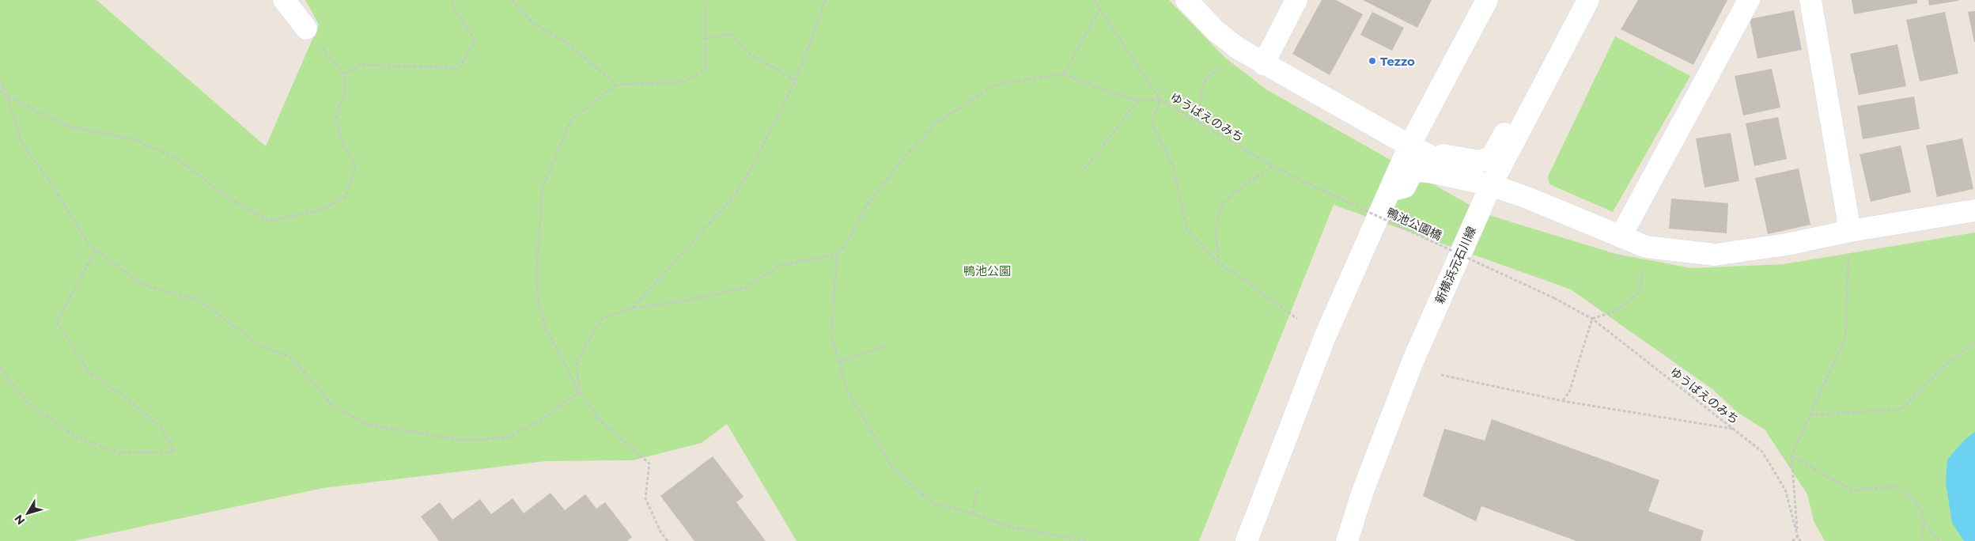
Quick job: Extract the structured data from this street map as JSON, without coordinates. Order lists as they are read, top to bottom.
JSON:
{
  "streets": {
    "street": ["新横浜元石川線"],
    "path": ["ゆうばえのみち", "鴨池公園橋"]
  },
  "crossings": [
    ["ゆうばえのみち", "鴨池公園橋"]
  ],
  "parks": ["鴨池公園"],
  "places": ["Tezzo"],
  "north": "bottom left"
}
